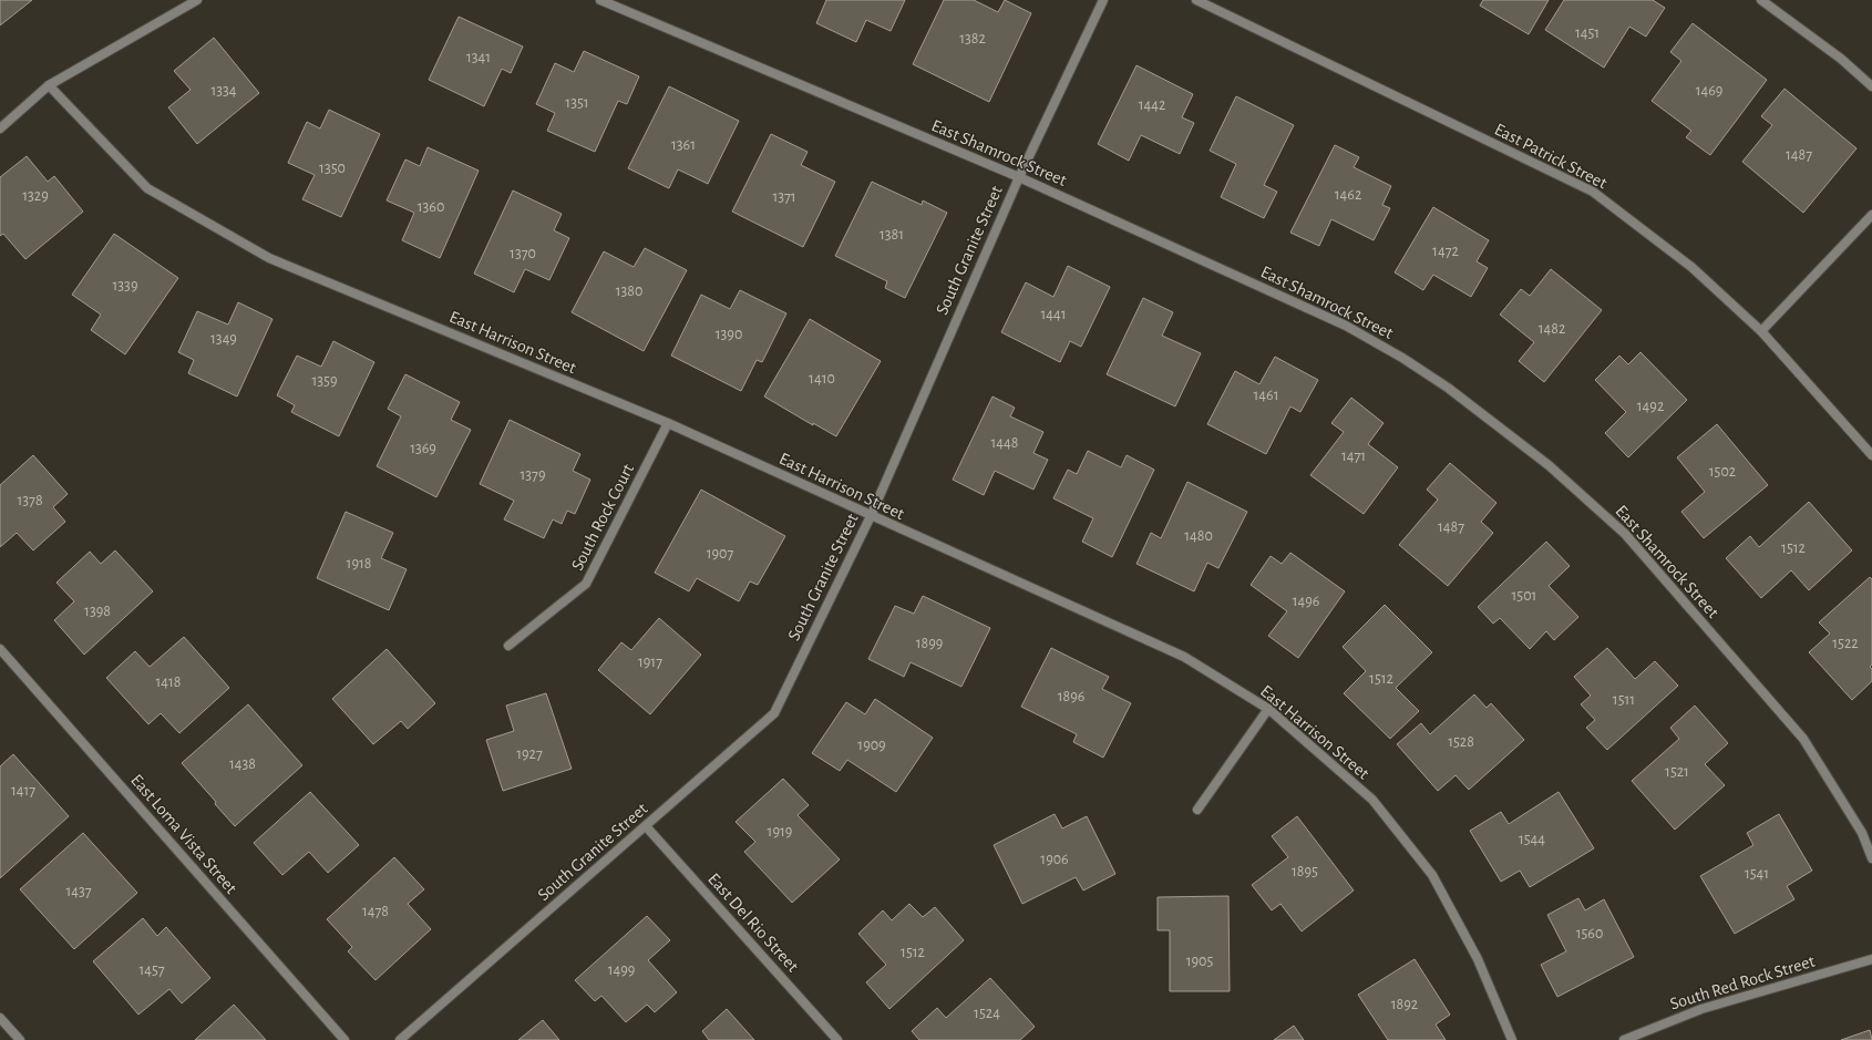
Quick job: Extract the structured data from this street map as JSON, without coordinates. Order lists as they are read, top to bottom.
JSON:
{
  "streets": {
    "street": [
      "East Shamrock Street",
      "East Patrick Street",
      "South Granite Street",
      "East Harrison Street",
      "South Rock Court",
      "East Loma Vista Street",
      "East Del Rio Street",
      "South Red Rock Street"
    ]
  },
  "crossings": [
    ["East Shamrock Street", "South Granite Street"],
    ["South Granite Street", "East Harrison Street"],
    ["South Granite Street", "East Del Rio Street"],
    ["East Harrison Street", "South Rock Court"]
  ],
  "house_numbers": [
    "1451",
    "1382",
    "1341",
    "1334",
    "1469",
    "1351",
    "1442",
    "1361",
    "1487",
    "1350",
    "1462",
    "1329",
    "1371",
    "1360",
    "1381",
    "1472",
    "1370",
    "1339",
    "1380",
    "1441",
    "1482",
    "1390",
    "1349",
    "1410",
    "1359",
    "1461",
    "1492",
    "1448",
    "1369",
    "1471",
    "1502",
    "1379",
    "1378",
    "1487",
    "1480",
    "1512",
    "1907",
    "1918",
    "1501",
    "1496",
    "1398",
    "1899",
    "1522",
    "1917",
    "1512",
    "1418",
    "1896",
    "1511",
    "1528",
    "1909",
    "1927",
    "1438",
    "1521",
    "1417",
    "1919",
    "1544",
    "1906",
    "1895",
    "1541",
    "1437",
    "1478",
    "1560",
    "1512",
    "1905",
    "1457",
    "1499",
    "1892",
    "1524"
  ]
}
